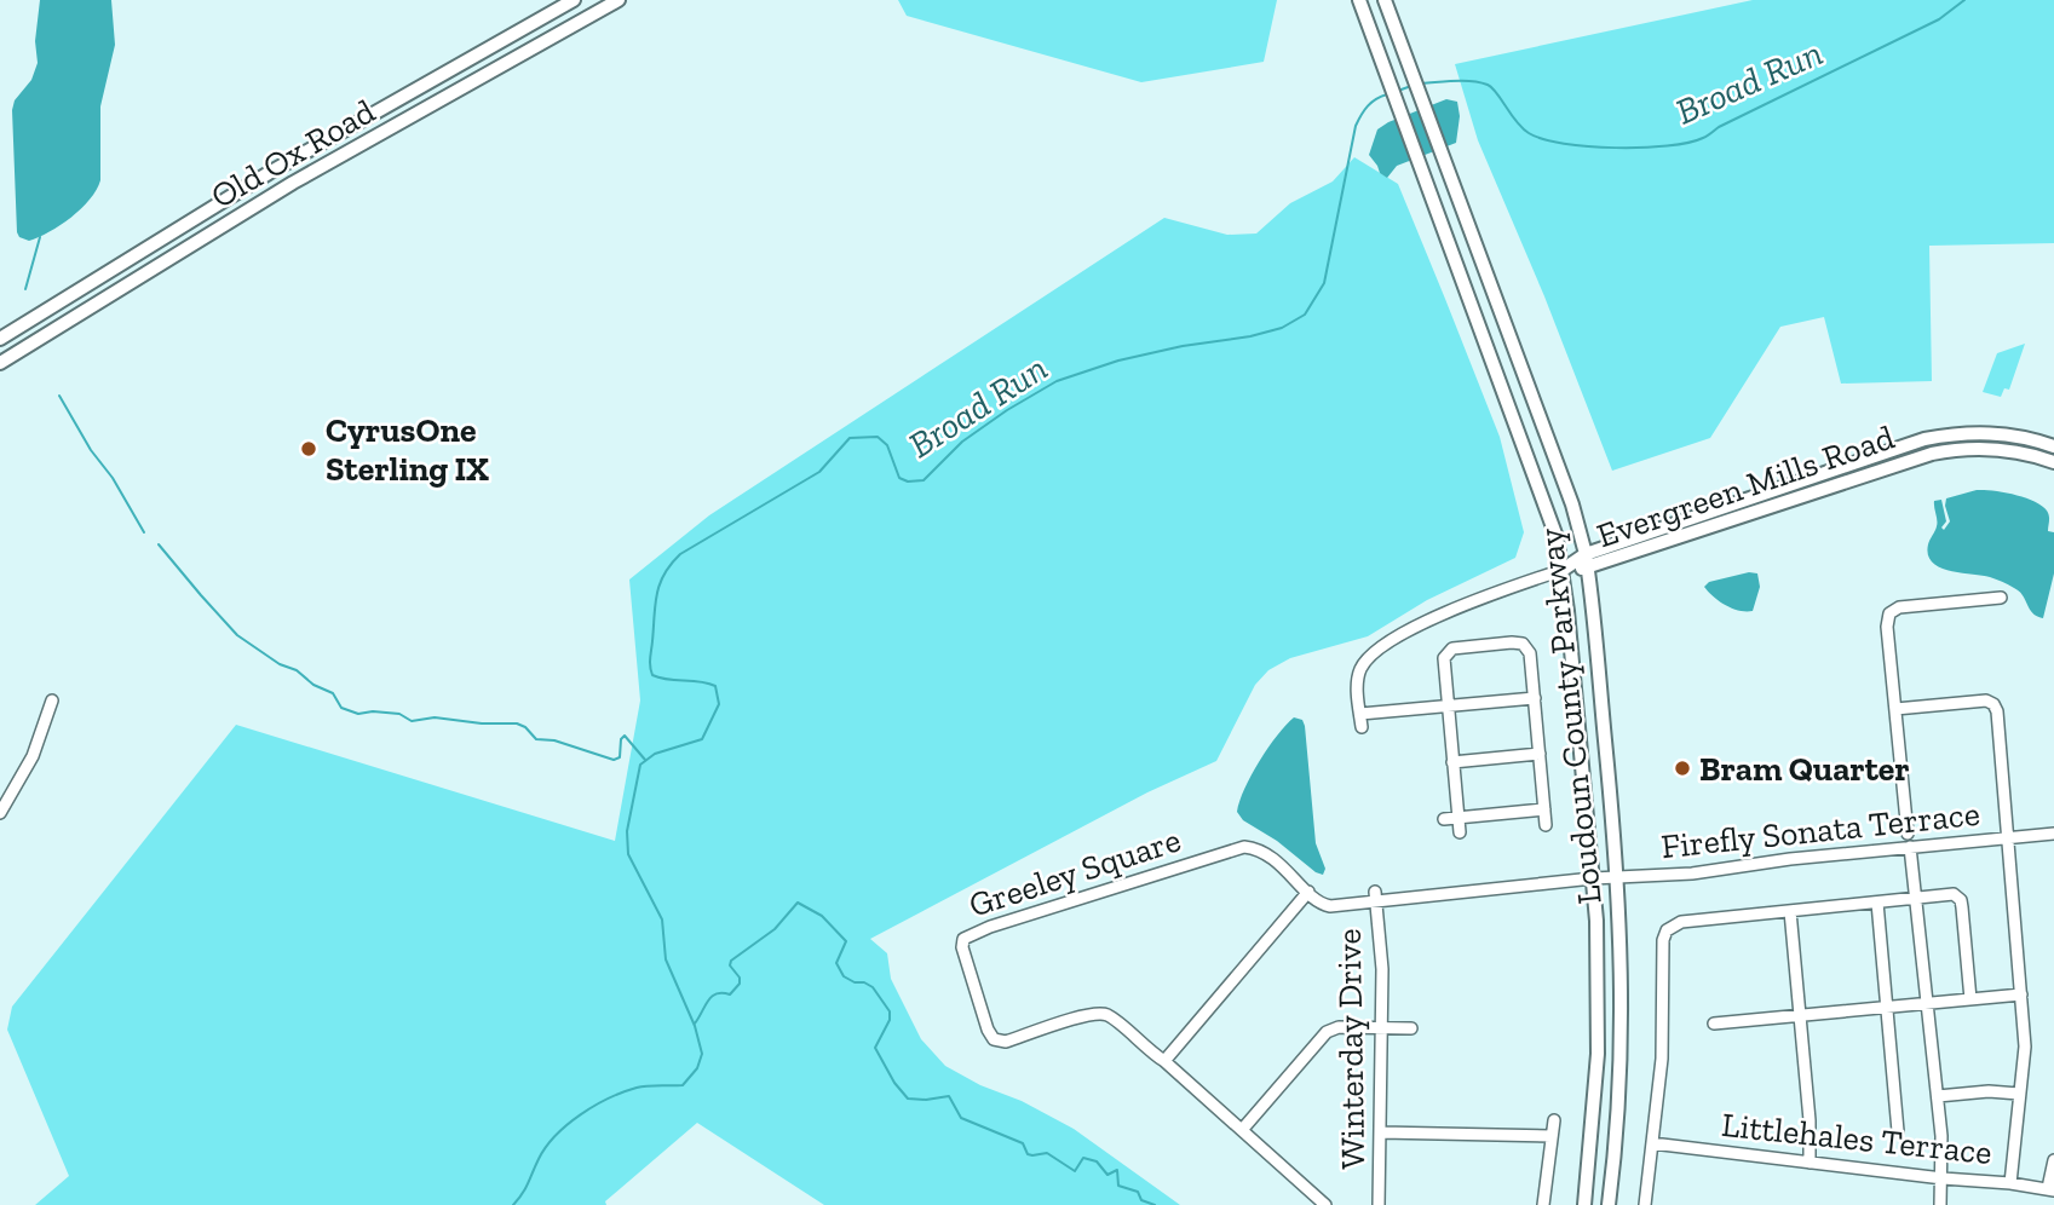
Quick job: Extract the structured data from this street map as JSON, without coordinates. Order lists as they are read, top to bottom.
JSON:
{
  "streets": {
    "main road": ["Old Ox Road", "Evergreen Mills Road", "Loudoun County Parkway"],
    "street": [
      "Firefly Sonata Terrace",
      "Greeley Square",
      "Winterday Drive",
      "Littlehales Terrace"
    ]
  },
  "crossings": [
    ["Evergreen Mills Road", "Loudoun County Parkway"],
    ["Loudoun County Parkway", "Firefly Sonata Terrace"],
    ["Loudoun County Parkway", "Greeley Square"],
    ["Firefly Sonata Terrace", "Greeley Square"],
    ["Greeley Square", "Winterday Drive"]
  ],
  "water": ["Broad Run"],
  "places": ["CyrusOne Sterling IX", "Bram Quarter"]
}
